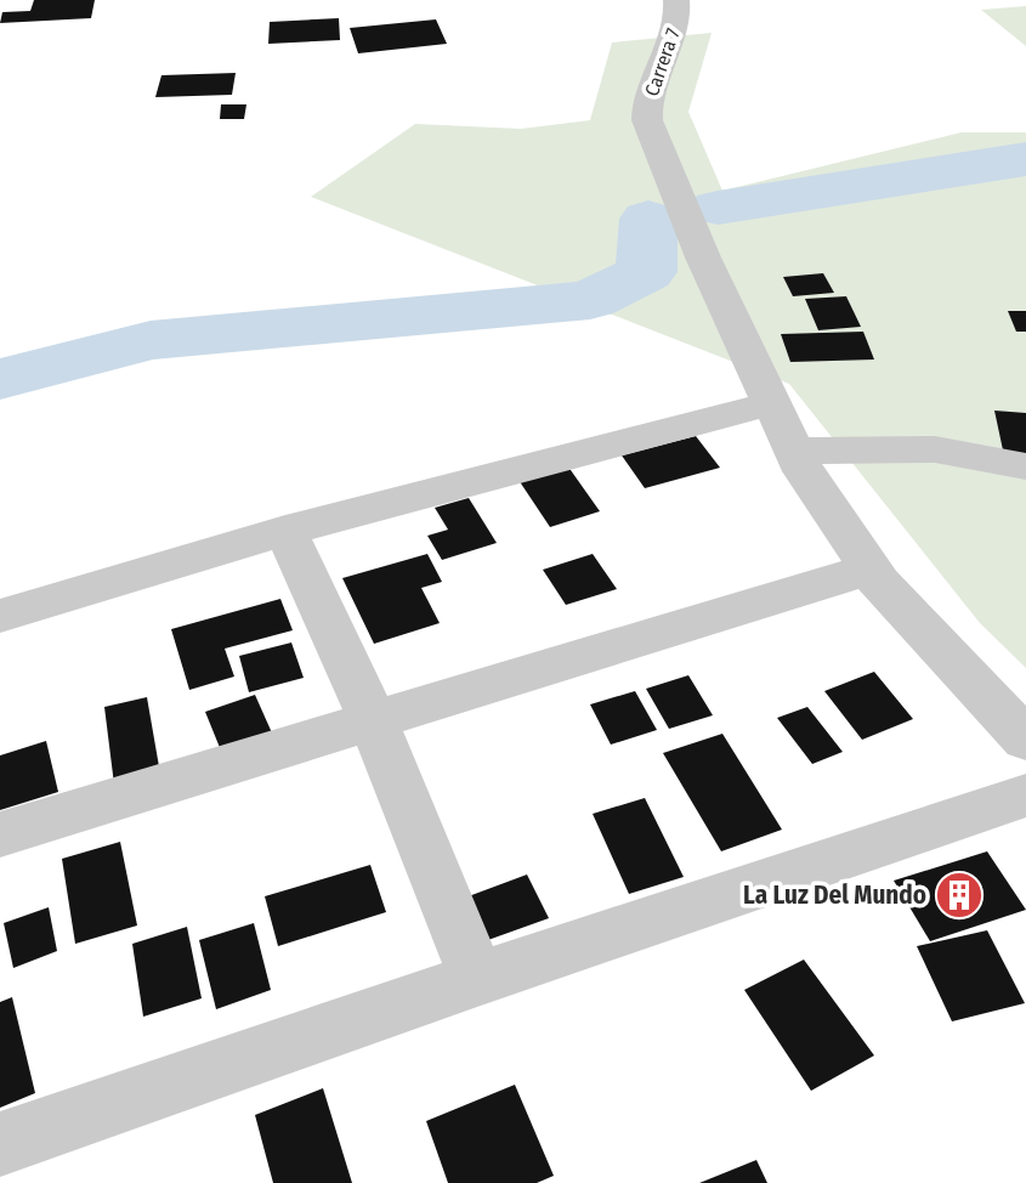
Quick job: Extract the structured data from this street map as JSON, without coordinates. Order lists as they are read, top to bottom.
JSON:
{
  "streets": {
    "street": ["Carrera 7"]
  },
  "places": {
    "building": ["La Luz Del Mundo"]
  }
}
